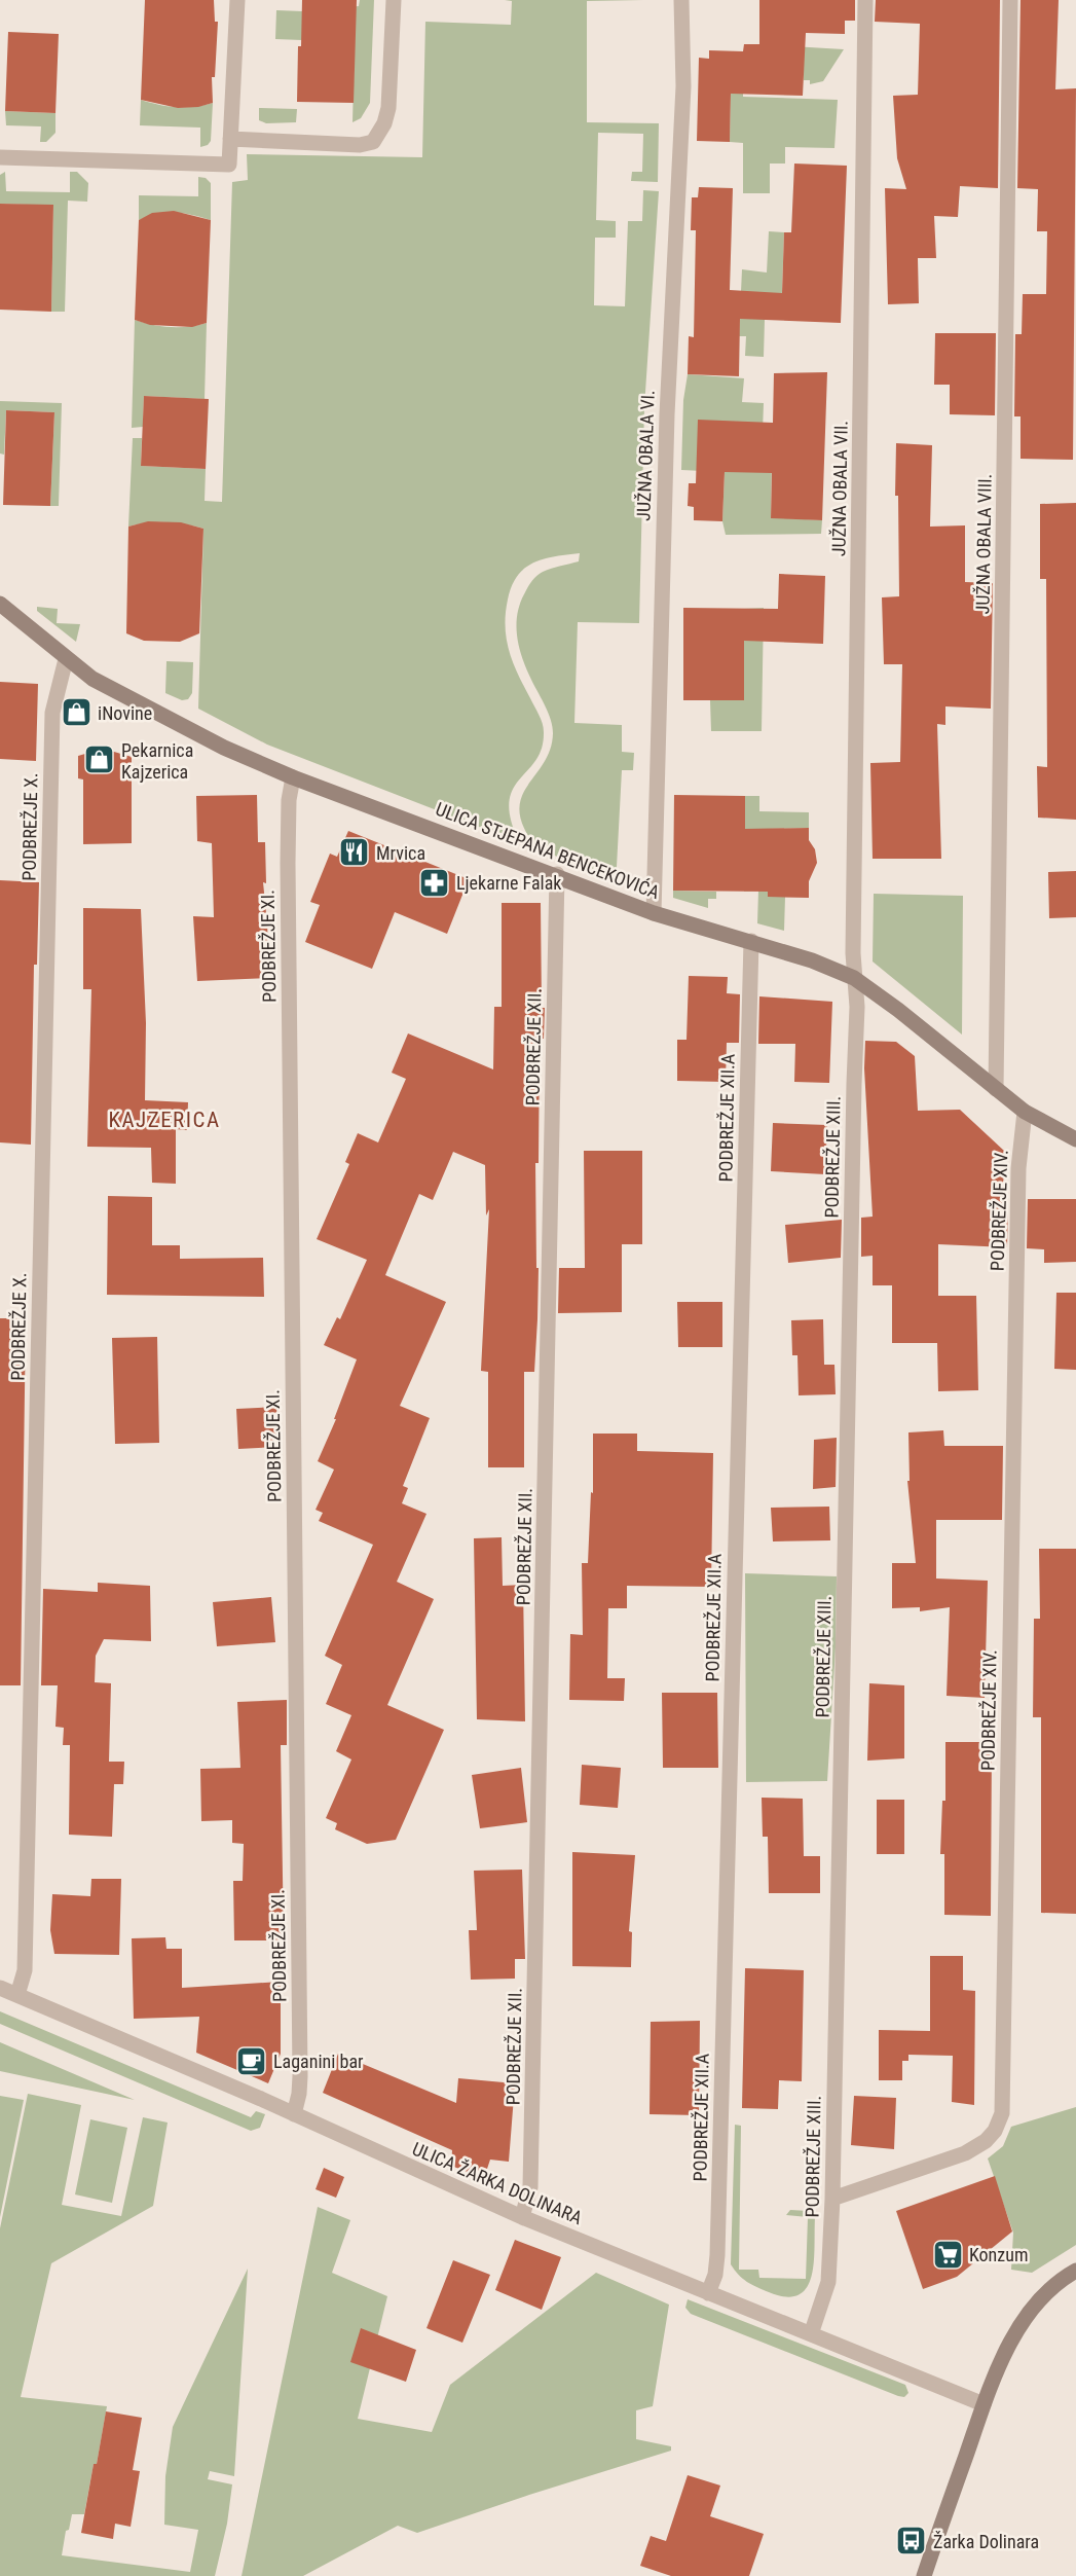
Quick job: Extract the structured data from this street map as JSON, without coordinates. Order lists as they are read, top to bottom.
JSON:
{
  "streets": {
    "street": [
      "JUŽNA OBALA VI.",
      "JUŽNA OBALA VII.",
      "JUŽNA OBALA VIII.",
      "PODBREŽJE X.",
      "ULICA STJEPANA BENCEKOVIĆA",
      "PODBREŽJE XI.",
      "PODBREŽJE XII.",
      "PODBREŽJE XII.A",
      "PODBREŽJE XIII.",
      "PODBREŽJE XIV.",
      "ULICA ŽARKA DOLINARA"
    ]
  },
  "crossings": [
    ["JUŽNA OBALA VI.", "ULICA STJEPANA BENCEKOVIĆA"],
    ["JUŽNA OBALA VII.", "ULICA STJEPANA BENCEKOVIĆA"],
    ["JUŽNA OBALA VII.", "PODBREŽJE XIII."],
    ["JUŽNA OBALA VIII.", "ULICA STJEPANA BENCEKOVIĆA"],
    ["PODBREŽJE X.", "ULICA STJEPANA BENCEKOVIĆA"],
    ["PODBREŽJE X.", "ULICA ŽARKA DOLINARA"],
    ["ULICA STJEPANA BENCEKOVIĆA", "PODBREŽJE XI."],
    ["ULICA STJEPANA BENCEKOVIĆA", "PODBREŽJE XII."],
    ["ULICA STJEPANA BENCEKOVIĆA", "PODBREŽJE XII.A"],
    ["ULICA STJEPANA BENCEKOVIĆA", "PODBREŽJE XIII."],
    ["ULICA STJEPANA BENCEKOVIĆA", "PODBREŽJE XIV."],
    ["PODBREŽJE XI.", "ULICA ŽARKA DOLINARA"],
    ["PODBREŽJE XII.", "ULICA ŽARKA DOLINARA"],
    ["PODBREŽJE XII.A", "ULICA ŽARKA DOLINARA"],
    ["PODBREŽJE XIII.", "PODBREŽJE XIV."],
    ["PODBREŽJE XIII.", "ULICA ŽARKA DOLINARA"]
  ],
  "districts": ["KAJZERICA"],
  "places": {
    "shop": ["iNovine", "Pekarnica Kajzerica"],
    "restaurant": ["Mrvica"],
    "pharmacy": ["Ljekarne Falak"],
    "cafe": ["Laganini bar"],
    "supermarket": ["Konzum"],
    "bus stop": ["Žarka Dolinara"]
  }
}
